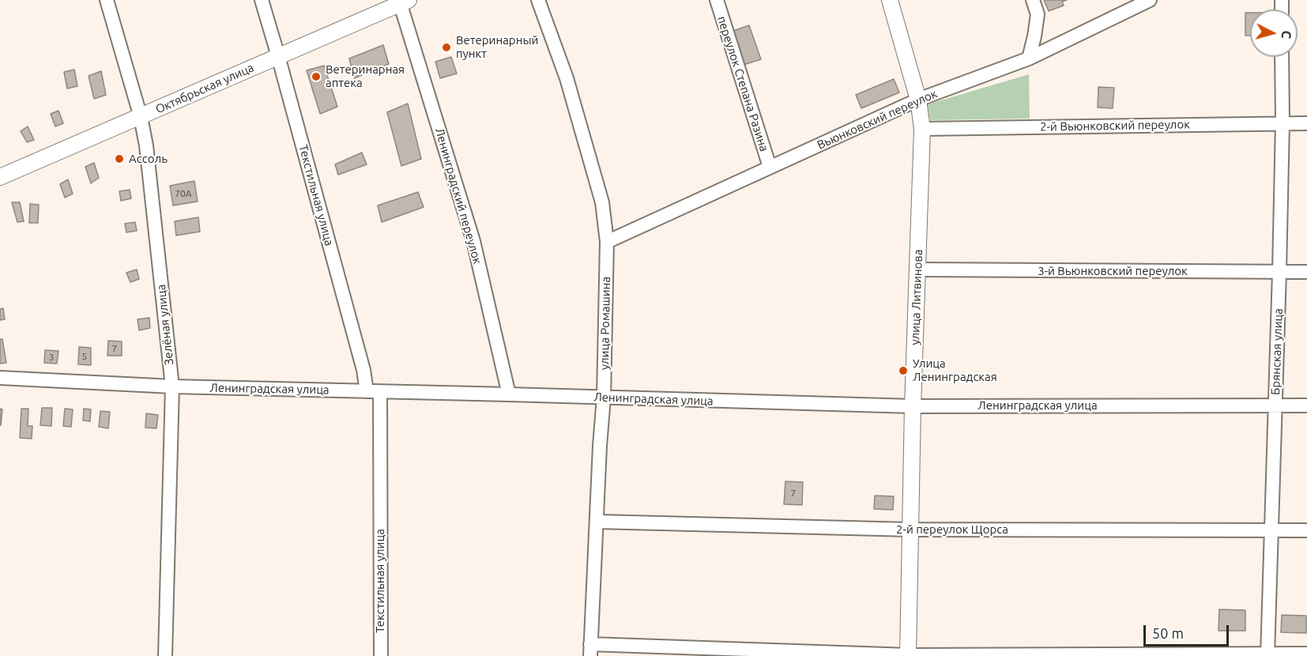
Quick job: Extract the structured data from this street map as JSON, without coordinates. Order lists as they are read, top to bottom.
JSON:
{
  "streets": {
    "main road": ["Октябрьская улица", "улица Литвинова"],
    "street": [
      "переулок Степана Разина",
      "Вьюнковский переулок",
      "2-й Вьюнковский переулок",
      "Текстильная улица",
      "Ленинградский переулок",
      "3-й Вьюнковский переулок",
      "улица Ромашина",
      "Зелёная улица",
      "Брянская улица",
      "Ленинградская улица",
      "2-й переулок Щорса"
    ]
  },
  "crossings": [
    ["переулок Степана Разина", "Вьюнковский переулок"],
    ["Октябрьская улица", "Текстильная улица"],
    ["Октябрьская улица", "Ленинградский переулок"],
    ["Октябрьская улица", "Зелёная улица"],
    ["Вьюнковский переулок", "улица Литвинова"],
    ["Вьюнковский переулок", "улица Ромашина"],
    ["2-й Вьюнковский переулок", "улица Литвинова"],
    ["2-й Вьюнковский переулок", "Брянская улица"],
    ["Текстильная улица", "Ленинградская улица"],
    ["Ленинградский переулок", "Ленинградская улица"],
    ["3-й Вьюнковский переулок", "улица Литвинова"],
    ["3-й Вьюнковский переулок", "Брянская улица"],
    ["улица Литвинова", "Ленинградская улица"],
    ["улица Литвинова", "2-й переулок Щорса"],
    ["улица Ромашина", "Ленинградская улица"],
    ["улица Ромашина", "2-й переулок Щорса"],
    ["Зелёная улица", "Ленинградская улица"],
    ["Брянская улица", "Ленинградская улица"],
    ["Брянская улица", "2-й переулок Щорса"]
  ],
  "places": [
    "Ветеринарный пункт",
    "Ветеринарная аптека",
    "Ассоль",
    "Улица Ленинградская"
  ],
  "house_numbers": [
    "70А",
    "7",
    "5",
    "3",
    "7"
  ],
  "scale_bar": "50 m",
  "north": "right"
}
